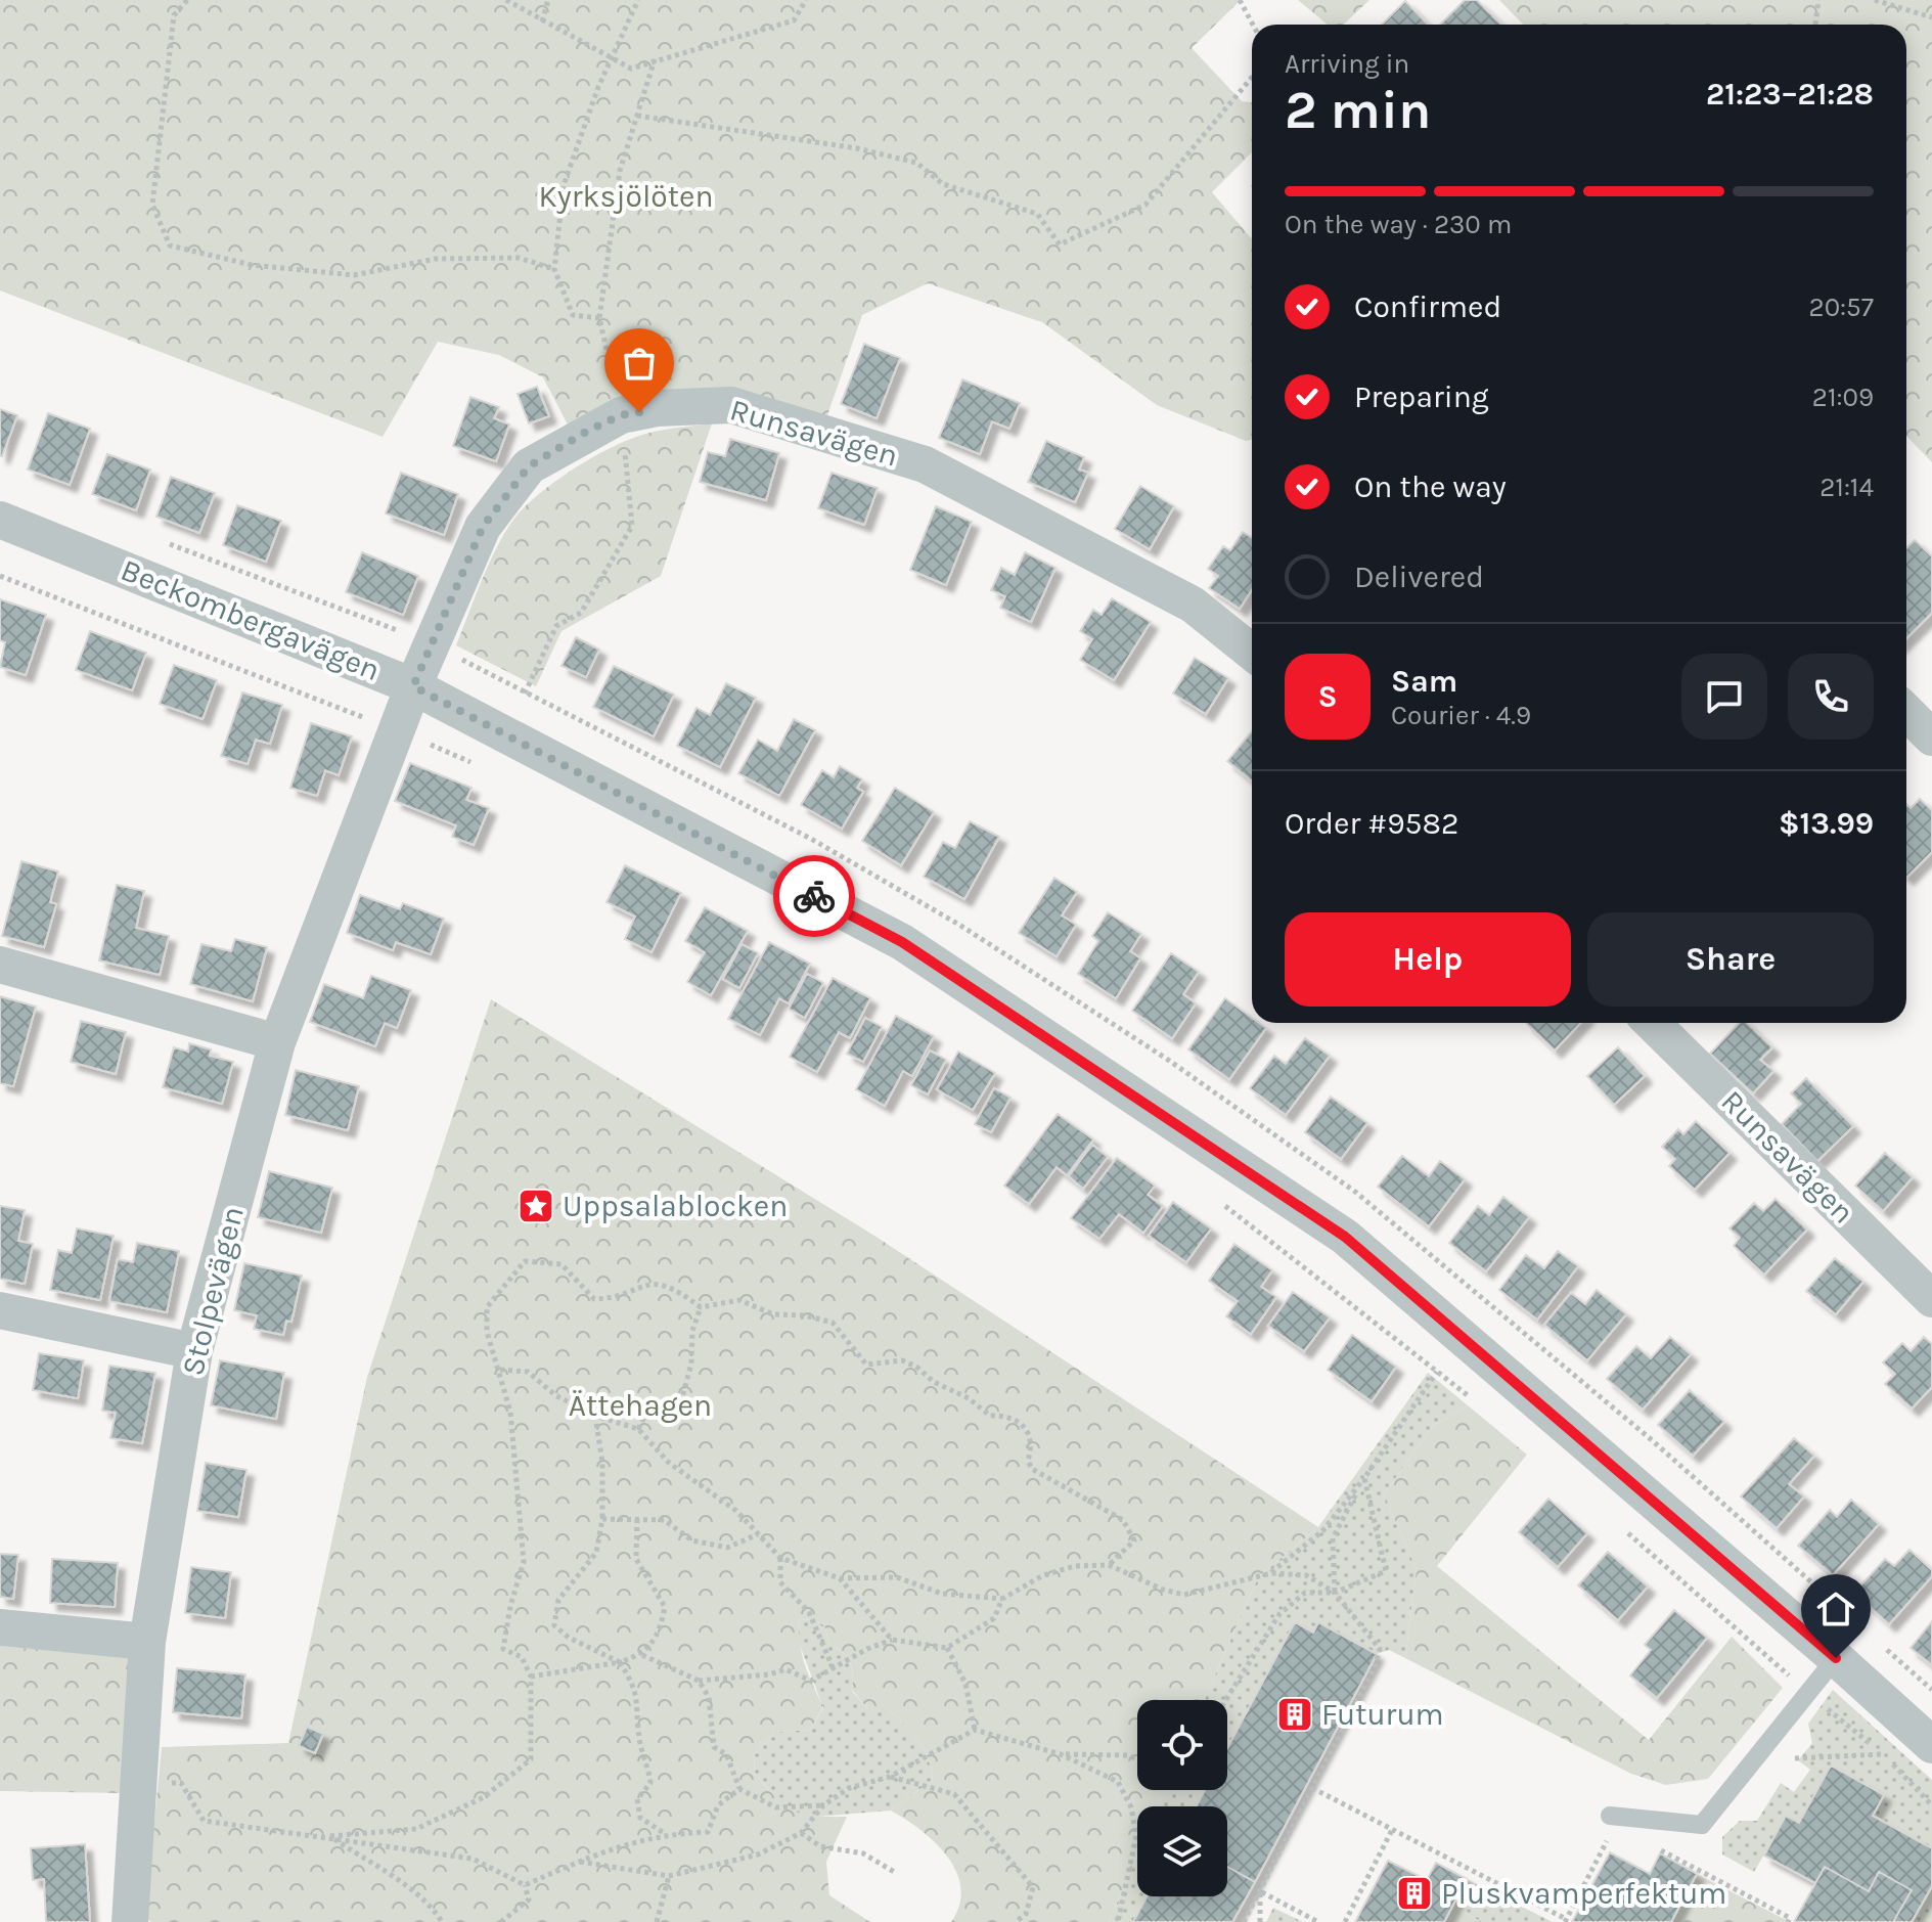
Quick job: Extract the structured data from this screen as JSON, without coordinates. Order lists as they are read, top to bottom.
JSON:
{
  "streets": {
    "street": ["Runsavägen", "Beckombergavägen", "Stolpevägen"]
  },
  "crossings": [
    ["Runsavägen", "Beckombergavägen"],
    ["Runsavägen", "Stolpevägen"],
    ["Beckombergavägen", "Stolpevägen"]
  ],
  "parks": ["Kyrksjölöten", "Ättehagen"],
  "places": {
    "place": ["Uppsalablocken"],
    "building": ["Futurum", "Pluskvamperfektum"]
  },
  "page": {
    "heading": ["2 min", "Arriving in", "21:23–21:28"],
    "panel": [
      "Sam",
      "Courier · 4.9",
      "Order #9582",
      "$13.99"
    ],
    "bar": "On the way · 230 m",
    "list": [
      ["Confirmed", "20:57"],
      ["Preparing", "21:09"],
      ["On the way", "21:14"],
      "Delivered"
    ],
    "round": "S",
    "buttons": ["Help", "Share"]
  }
}
